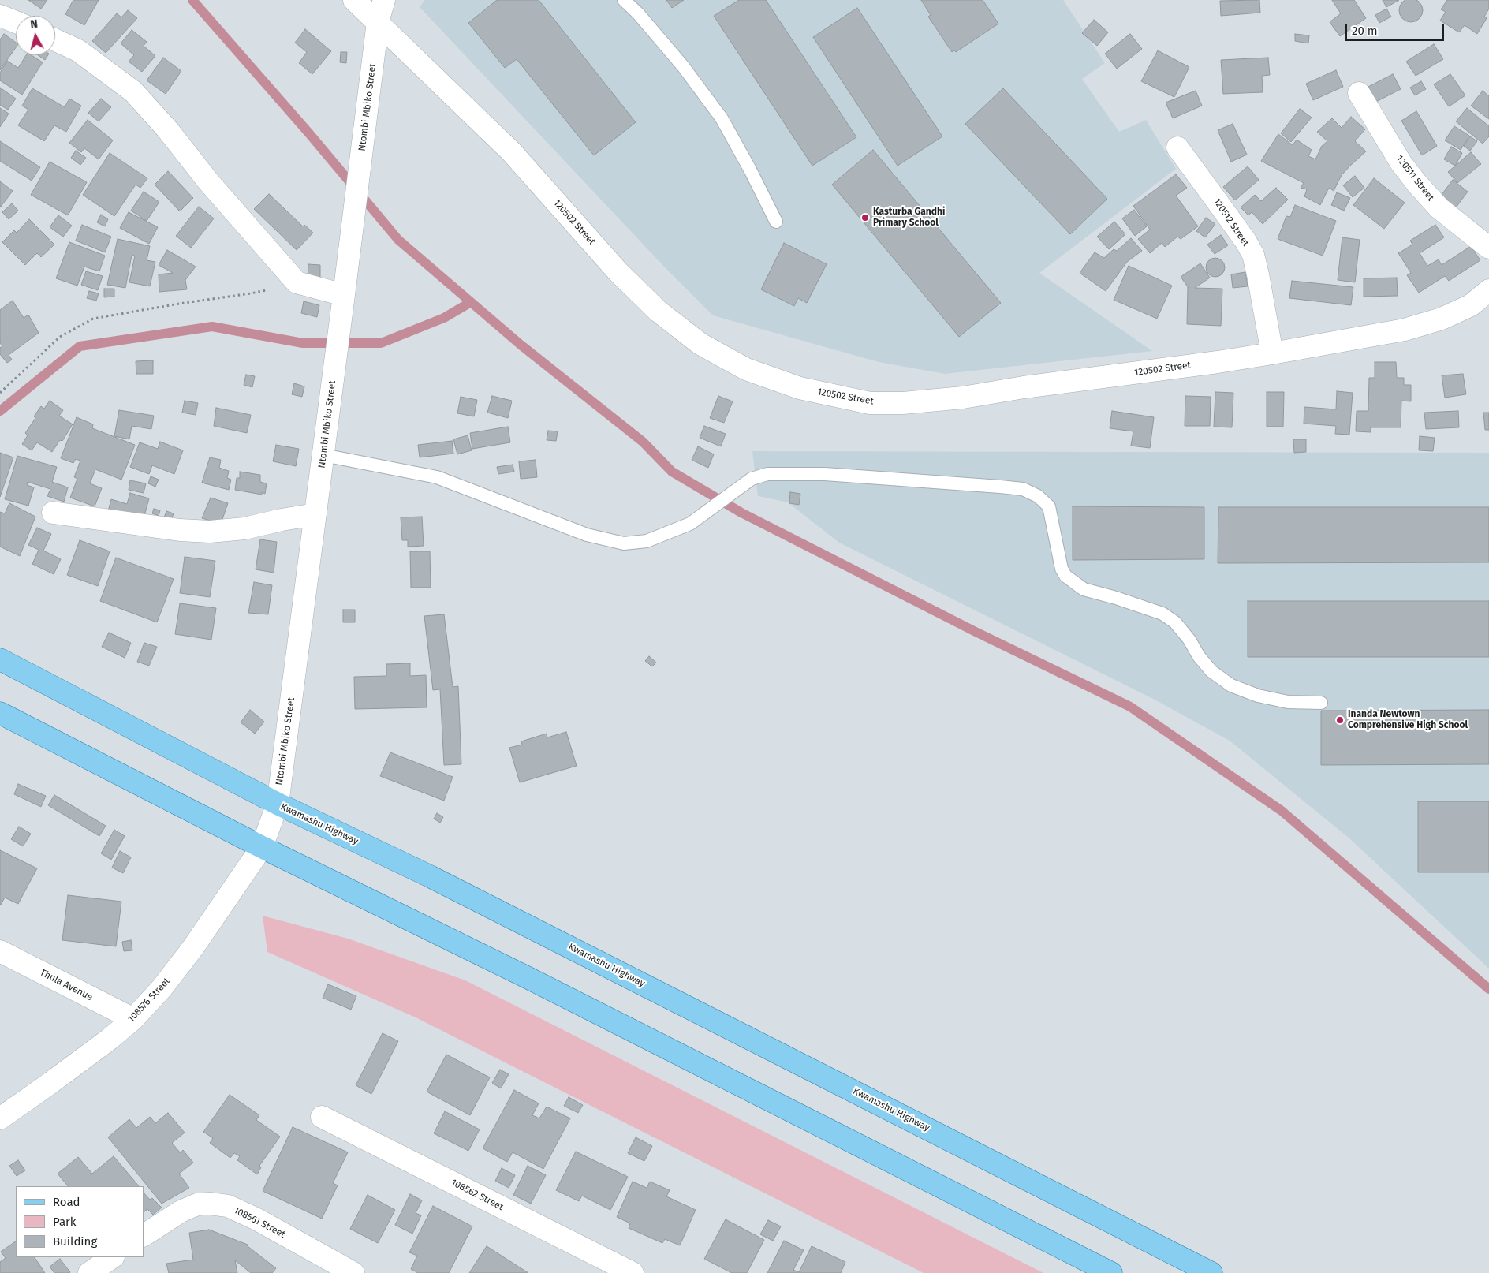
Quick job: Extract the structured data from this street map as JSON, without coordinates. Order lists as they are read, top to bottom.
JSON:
{
  "streets": {
    "main road": ["Kwamashu Highway"],
    "street": [
      "Ntombi Mbiko Street",
      "120511 Street",
      "120502 Street",
      "120512 Street",
      "Thula Avenue",
      "108576 Street",
      "108562 Street",
      "108561 Street"
    ]
  },
  "crossings": [
    ["Ntombi Mbiko Street", "120502 Street"],
    ["Ntombi Mbiko Street", "Kwamashu Highway"],
    ["Ntombi Mbiko Street", "108576 Street"],
    ["120502 Street", "120512 Street"],
    ["Thula Avenue", "108576 Street"]
  ],
  "places": ["Kasturba Gandhi Primary School", "Inanda Newtown Comprehensive High School"],
  "legend": ["Road", "Park", "Building"],
  "scale_bar": "20 m",
  "north": "top"
}
